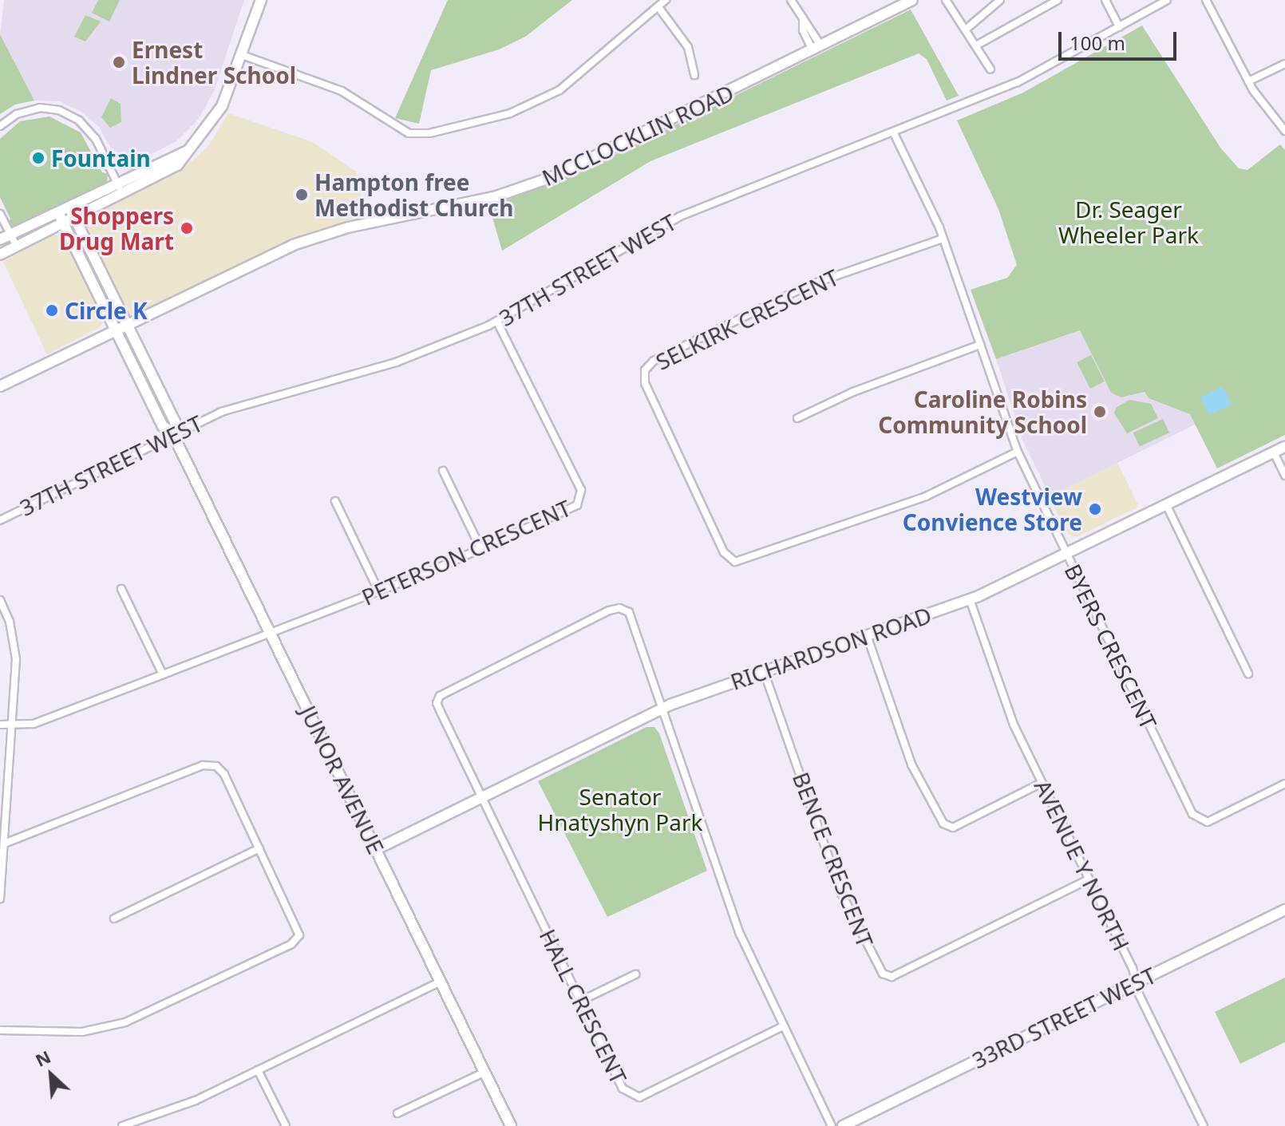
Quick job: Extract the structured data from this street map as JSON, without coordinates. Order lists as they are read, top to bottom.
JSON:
{
  "streets": {
    "street": [
      "MCCLOCKLIN ROAD",
      "37TH STREET WEST",
      "SELKIRK CRESCENT",
      "PETERSON CRESCENT",
      "BYERS CRESCENT",
      "RICHARDSON ROAD",
      "JUNOR AVENUE",
      "BENCE CRESCENT",
      "AVENUE Y NORTH",
      "HALL CRESCENT",
      "33RD STREET WEST"
    ]
  },
  "crossings": [
    ["MCCLOCKLIN ROAD", "JUNOR AVENUE"],
    ["37TH STREET WEST", "PETERSON CRESCENT"],
    ["37TH STREET WEST", "BYERS CRESCENT"],
    ["37TH STREET WEST", "JUNOR AVENUE"],
    ["SELKIRK CRESCENT", "BYERS CRESCENT"],
    ["PETERSON CRESCENT", "JUNOR AVENUE"],
    ["BYERS CRESCENT", "RICHARDSON ROAD"],
    ["RICHARDSON ROAD", "JUNOR AVENUE"],
    ["RICHARDSON ROAD", "BENCE CRESCENT"],
    ["RICHARDSON ROAD", "AVENUE Y NORTH"],
    ["RICHARDSON ROAD", "HALL CRESCENT"],
    ["BENCE CRESCENT", "AVENUE Y NORTH"],
    ["AVENUE Y NORTH", "33RD STREET WEST"]
  ],
  "parks": ["Dr. Seager Wheeler Park", "Senator Hnatyshyn Park"],
  "places": [
    "Ernest Lindner School",
    "Fountain",
    "Hampton free Methodist Church",
    "Shoppers Drug Mart",
    "Circle K",
    "Caroline Robins Community School",
    "Westview Convience Store"
  ],
  "scale_bar": "100 m",
  "north": "top left"
}
